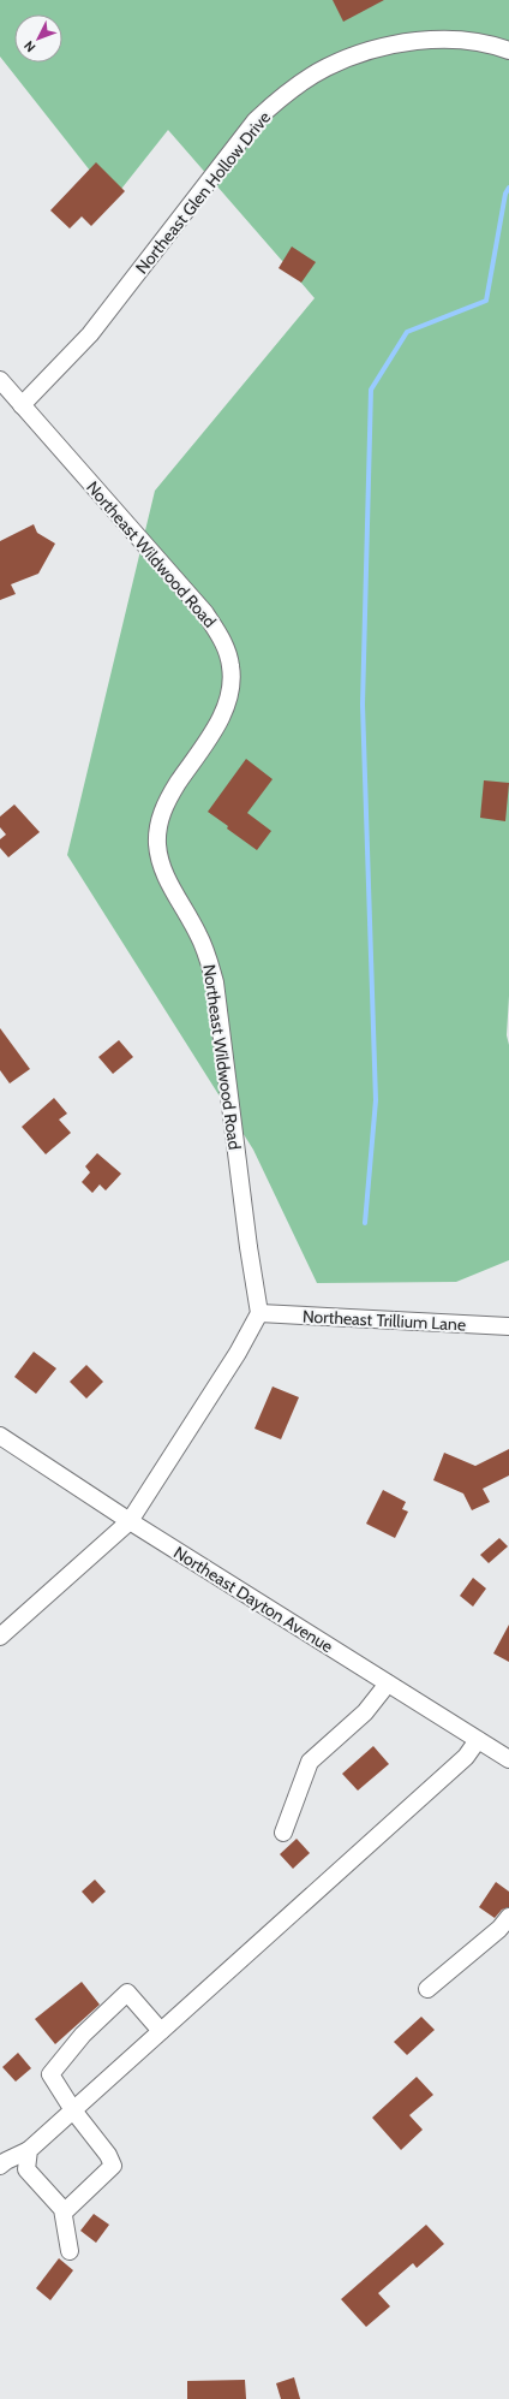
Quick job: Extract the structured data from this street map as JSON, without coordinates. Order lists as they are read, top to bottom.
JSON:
{
  "streets": {
    "street": [
      "Northeast Glen Hollow Drive",
      "Northeast Wildwood Road",
      "Northeast Trillium Lane",
      "Northeast Dayton Avenue"
    ]
  },
  "crossings": [
    ["Northeast Glen Hollow Drive", "Northeast Wildwood Road"],
    ["Northeast Wildwood Road", "Northeast Trillium Lane"]
  ],
  "north": "bottom left"
}
